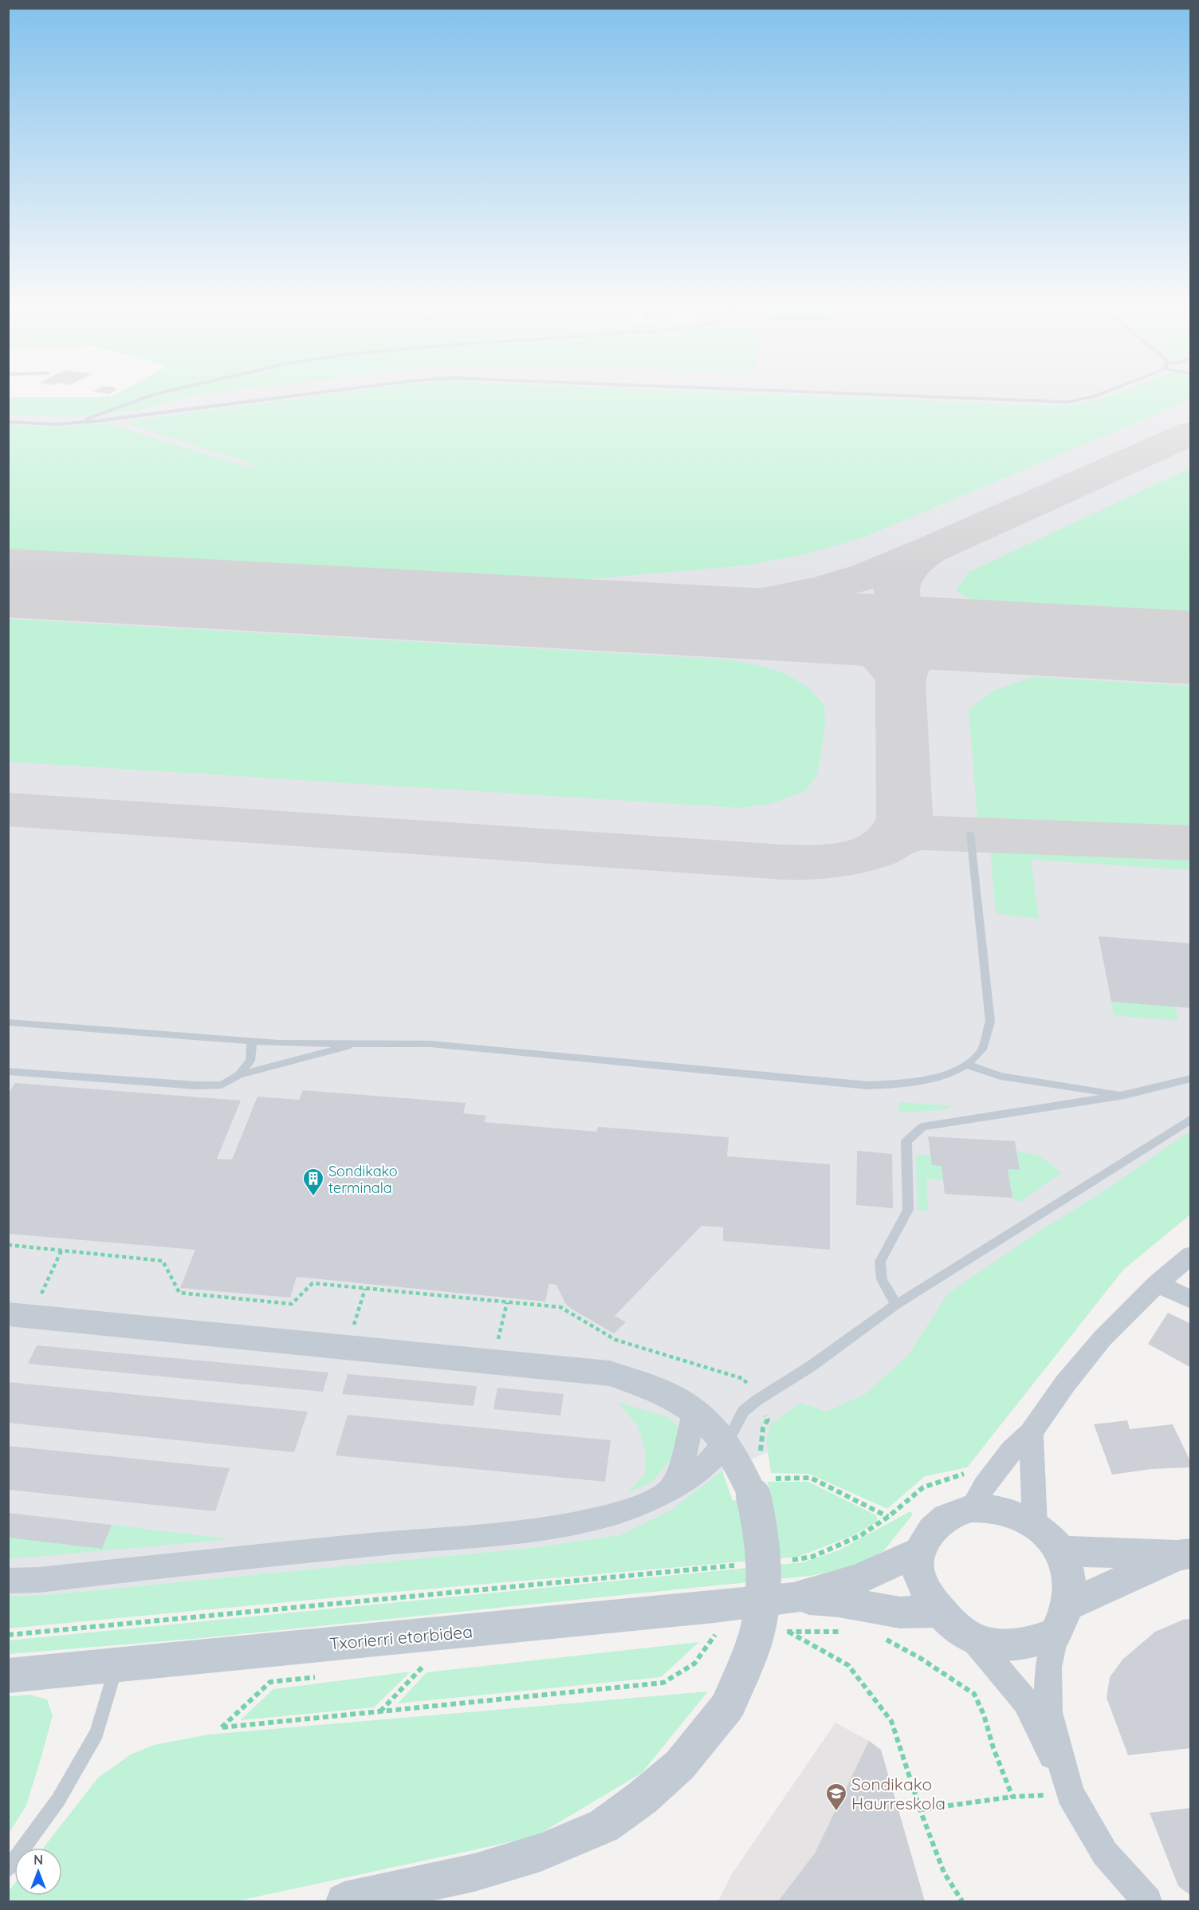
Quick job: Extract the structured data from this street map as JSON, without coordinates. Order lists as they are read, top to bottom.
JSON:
{
  "streets": {
    "street": ["Txorierri etorbidea"]
  },
  "places": {
    "building": ["Sondikako terminala"],
    "school or university": ["Sondikako Haurreskola"]
  },
  "north": "top"
}
